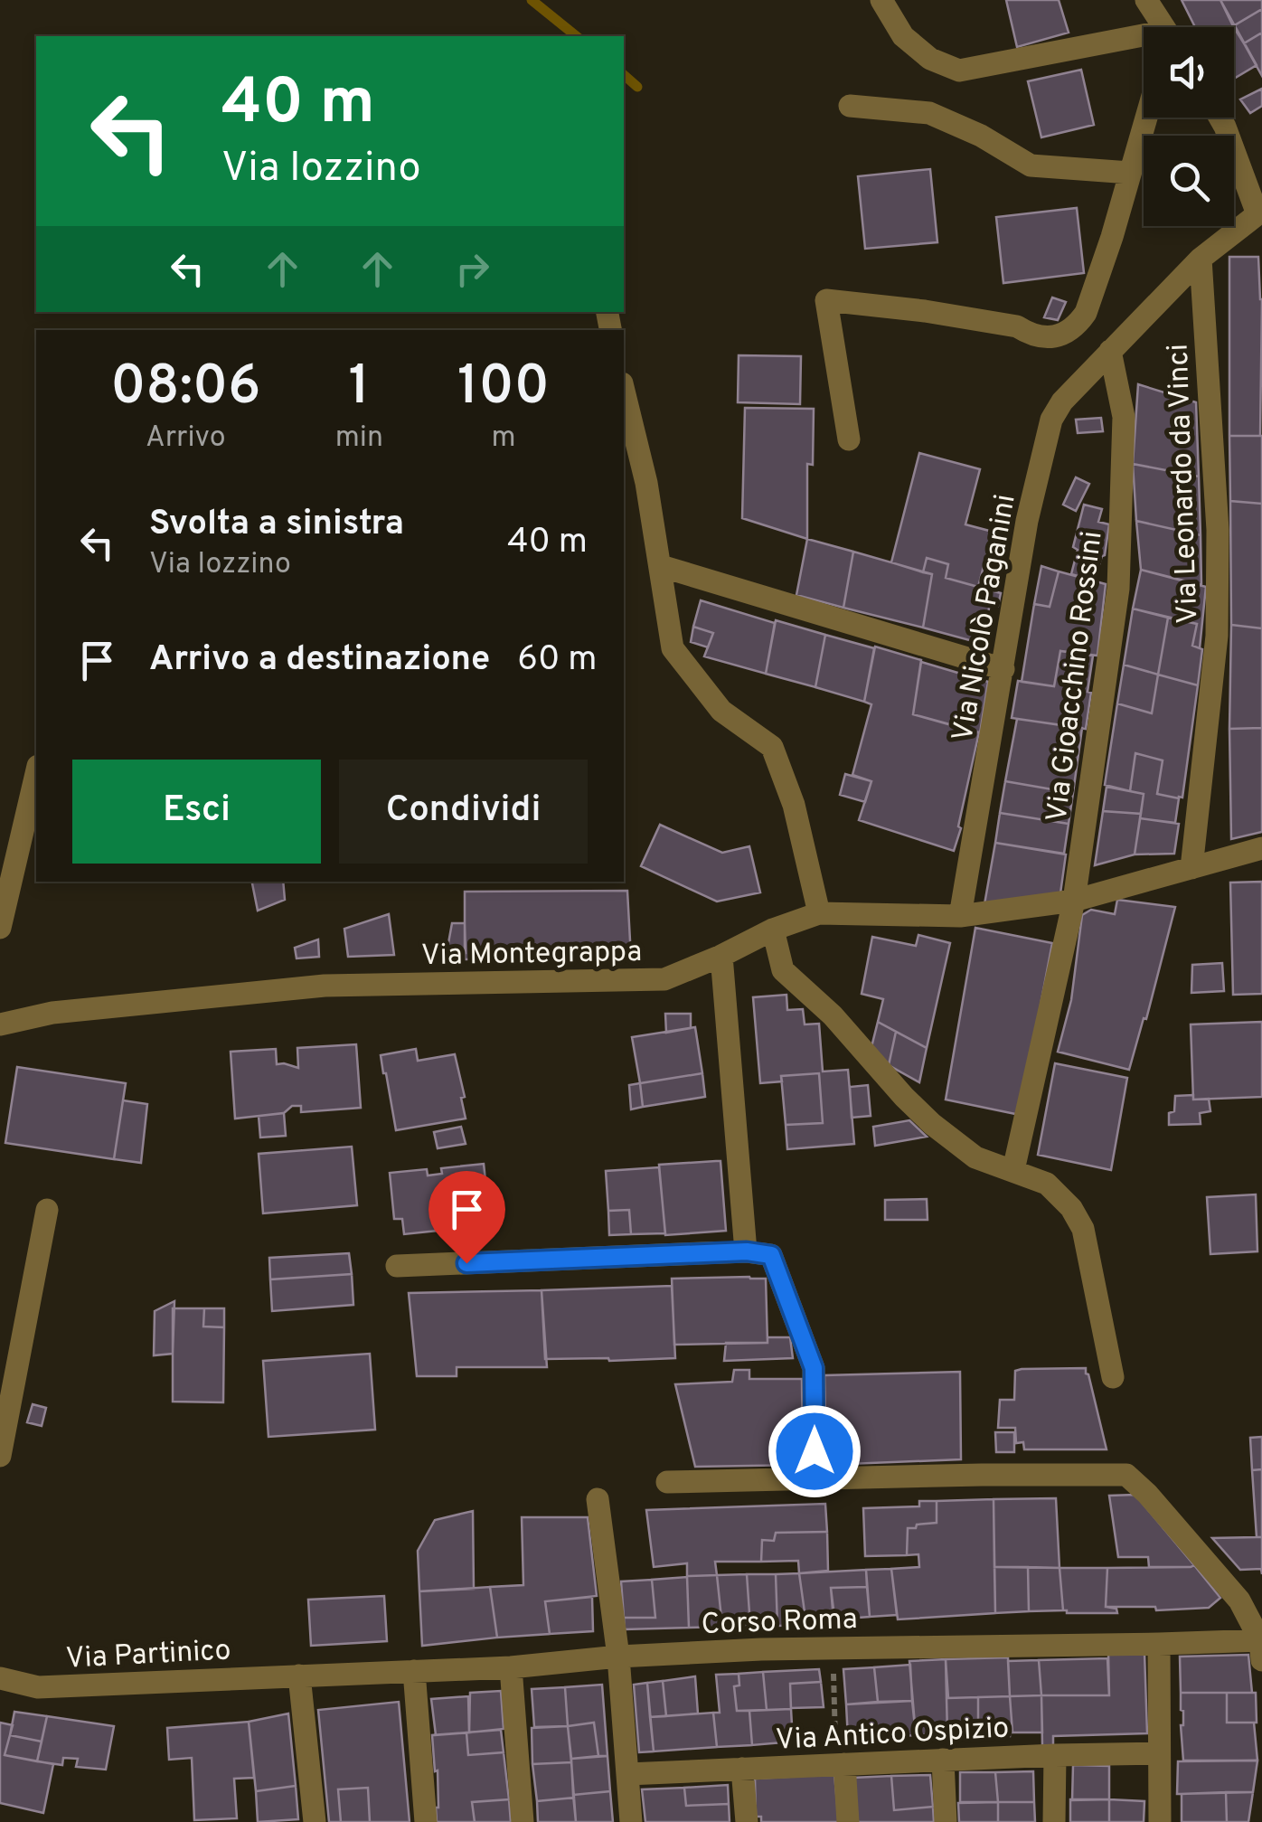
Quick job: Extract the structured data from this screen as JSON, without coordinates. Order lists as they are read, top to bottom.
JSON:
{
  "streets": {
    "street": [
      "Via Leonardo da Vinci",
      "Via Nicolò Paganini",
      "Via Gioacchino Rossini",
      "Via Montegrappa",
      "Corso Roma",
      "Via Partinico",
      "Via Antico Ospizio"
    ]
  },
  "crossings": [
    ["Via Leonardo da Vinci", "Via Nicolò Paganini"],
    ["Via Leonardo da Vinci", "Via Montegrappa"],
    ["Via Nicolò Paganini", "Via Gioacchino Rossini"],
    ["Via Nicolò Paganini", "Via Montegrappa"],
    ["Via Gioacchino Rossini", "Via Montegrappa"],
    ["Corso Roma", "Via Partinico"]
  ],
  "page": {
    "turn": ["40 m", "Via Iozzino"],
    "eta": [
      "08:06",
      "Arrivo",
      "1",
      "min",
      "100",
      "m"
    ],
    "list": [
      {
        "name": "Svolta a sinistra",
        "note": "Via Iozzino",
        "value": "40 m"
      },
      {
        "name": "Arrivo a destinazione",
        "value": "60 m"
      }
    ],
    "buttons": ["Esci", "Condividi"]
  }
}
